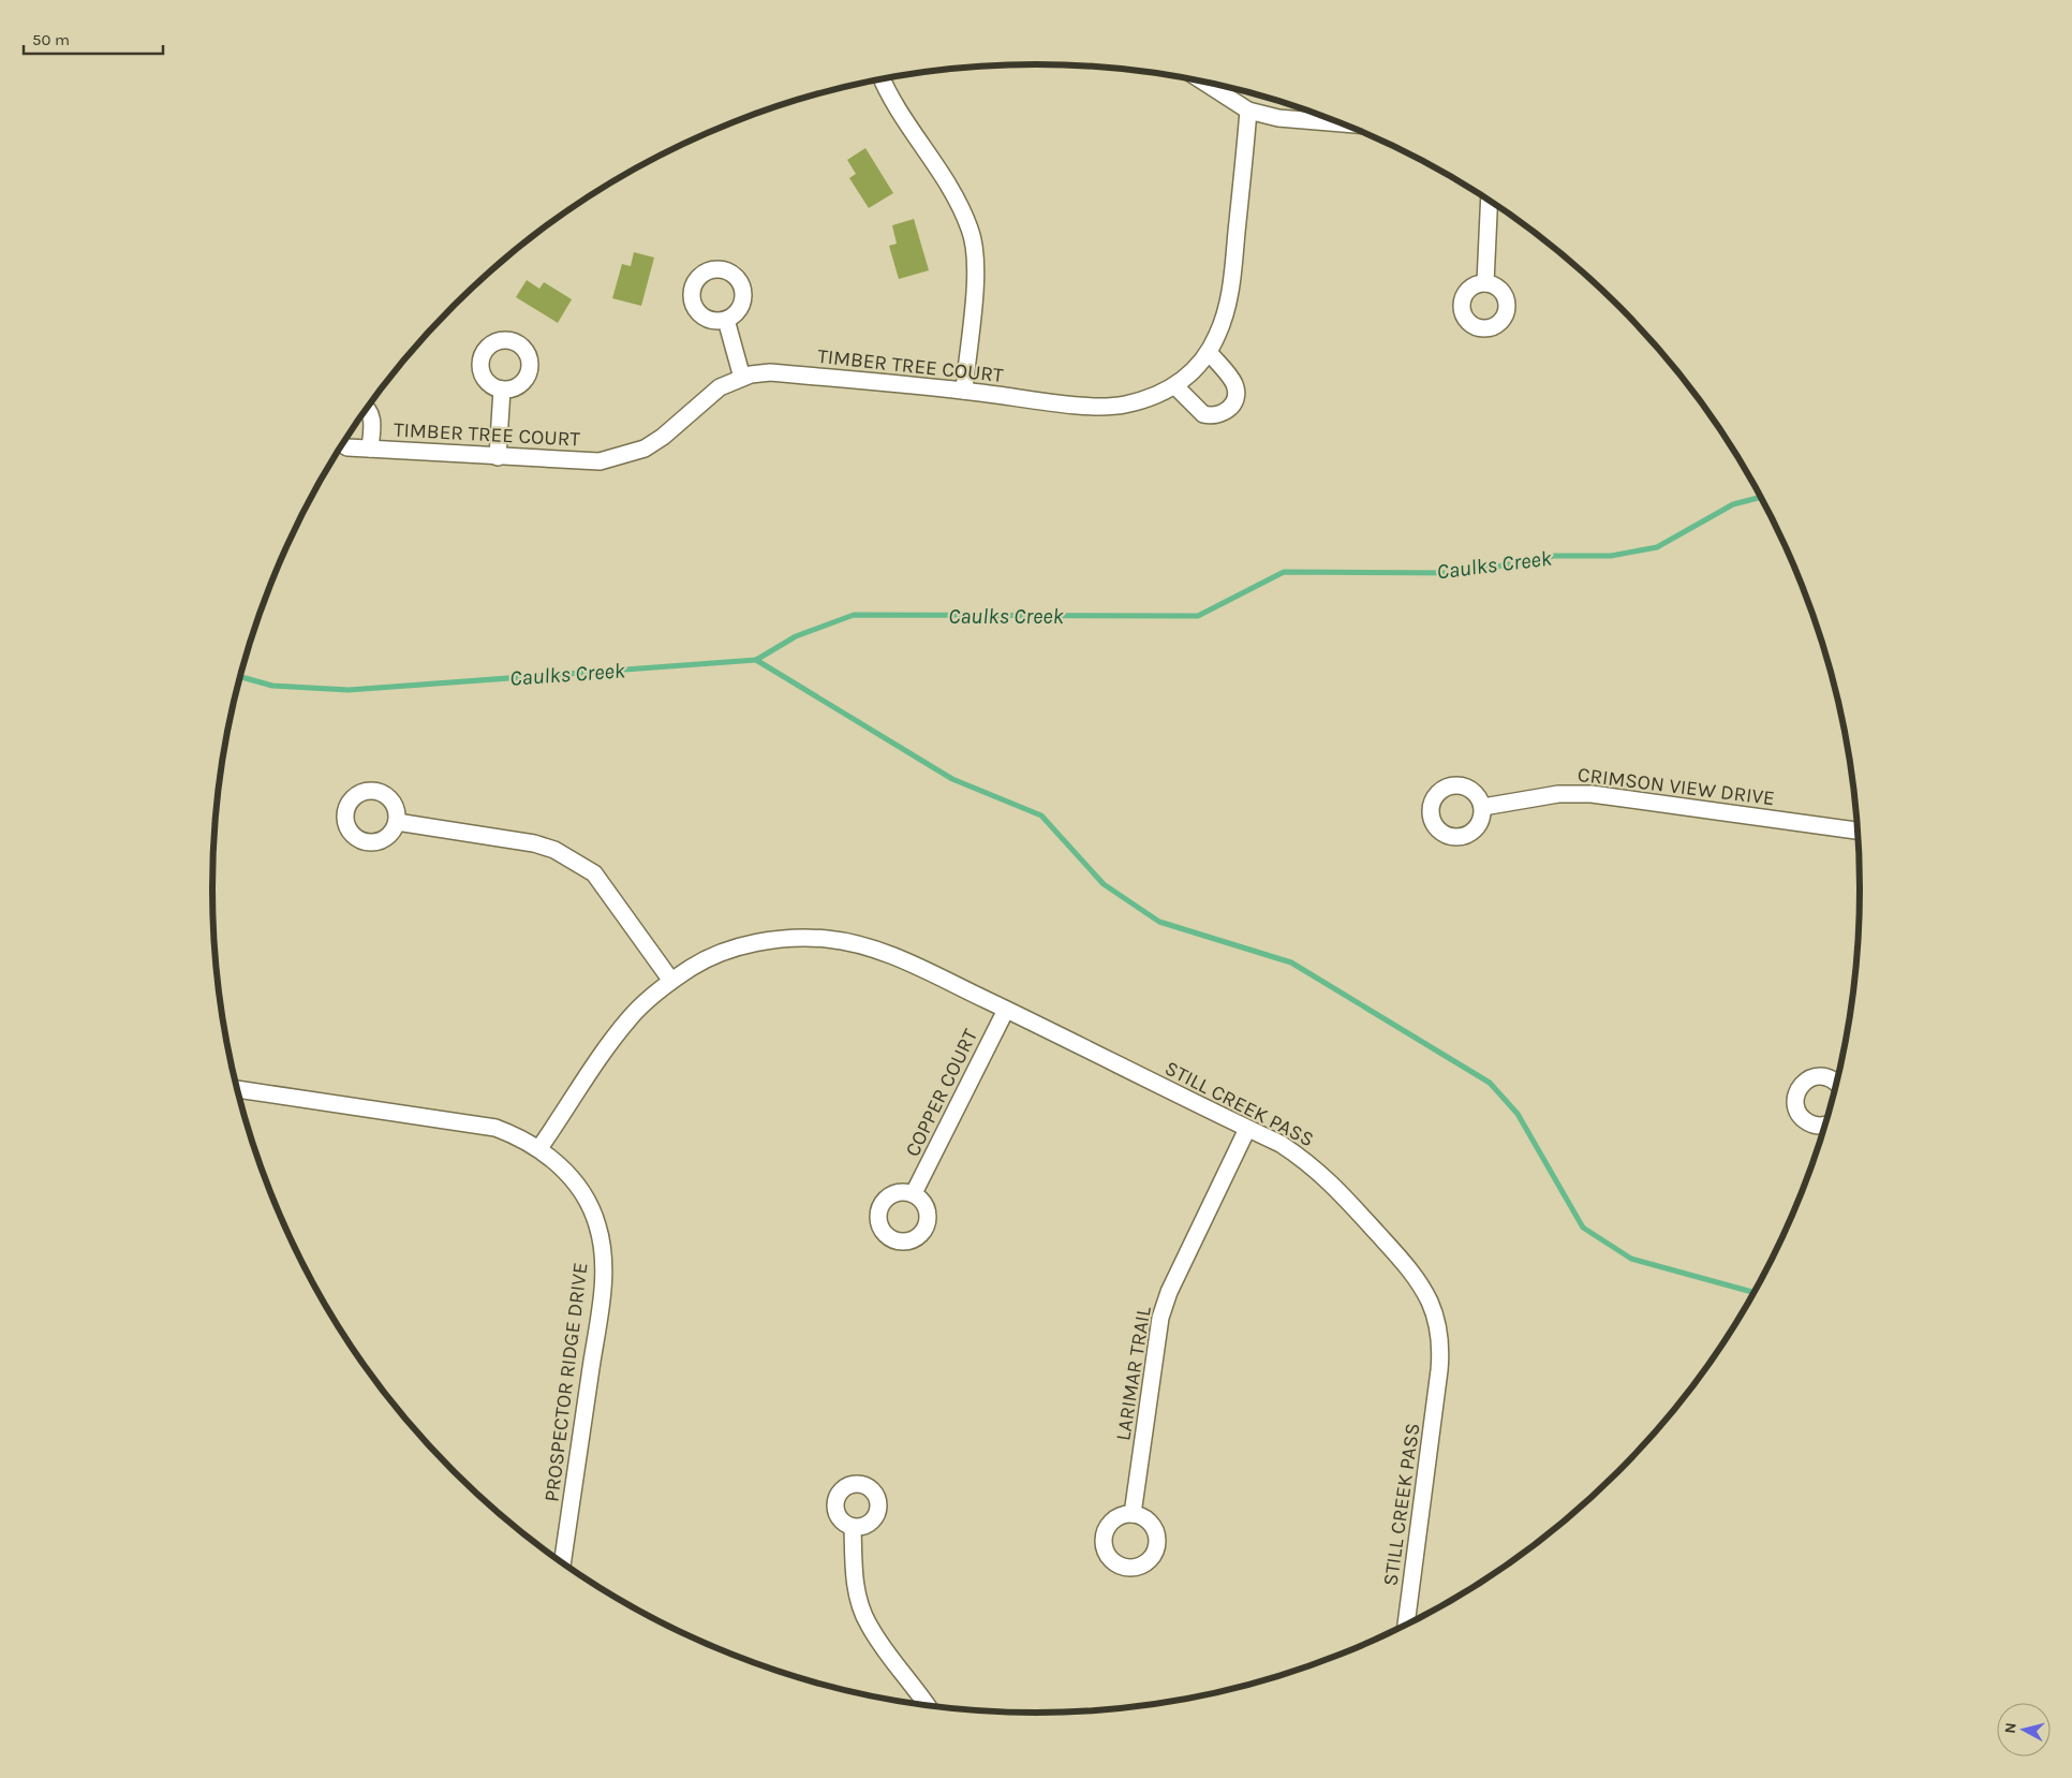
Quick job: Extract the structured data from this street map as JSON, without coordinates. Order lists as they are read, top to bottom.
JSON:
{
  "streets": {
    "street": [
      "TIMBER TREE COURT",
      "CRIMSON VIEW DRIVE",
      "COPPER COURT",
      "STILL CREEK PASS",
      "LARIMAR TRAIL",
      "PROSPECTOR RIDGE DRIVE"
    ]
  },
  "crossings": [
    ["COPPER COURT", "STILL CREEK PASS"],
    ["STILL CREEK PASS", "LARIMAR TRAIL"],
    ["STILL CREEK PASS", "PROSPECTOR RIDGE DRIVE"]
  ],
  "water": ["Caulks Creek"],
  "scale_bar": "50 m",
  "north": "left"
}
